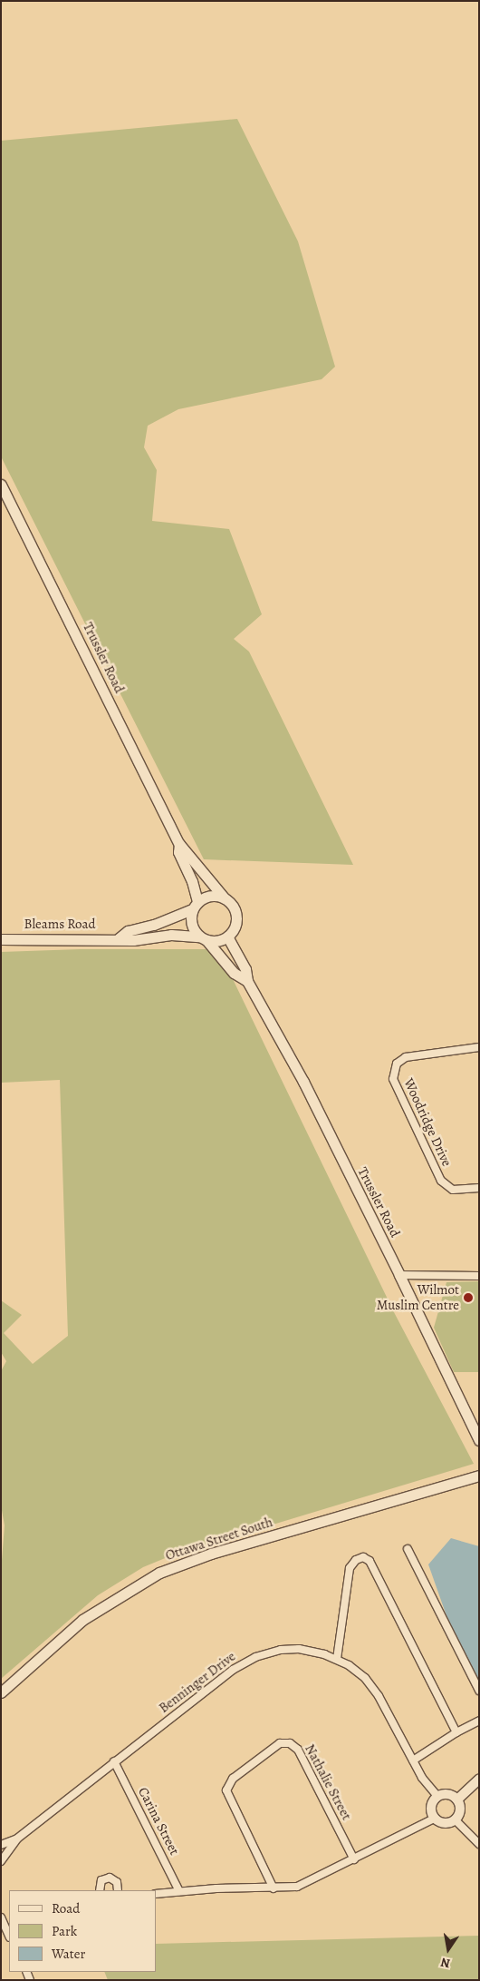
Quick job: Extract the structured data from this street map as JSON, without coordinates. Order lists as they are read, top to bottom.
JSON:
{
  "streets": {
    "main road": ["Trussler Road", "Bleams Road", "Ottawa Street South"],
    "street": [
      "Woodridge Drive",
      "Benninger Drive",
      "Nathalie Street",
      "Carina Street"
    ]
  },
  "crossings": [
    ["Trussler Road", "Bleams Road"],
    ["Benninger Drive", "Carina Street"]
  ],
  "places": ["Wilmot Muslim Centre"],
  "legend": ["Road", "Park", "Water"],
  "north": "bottom"
}
